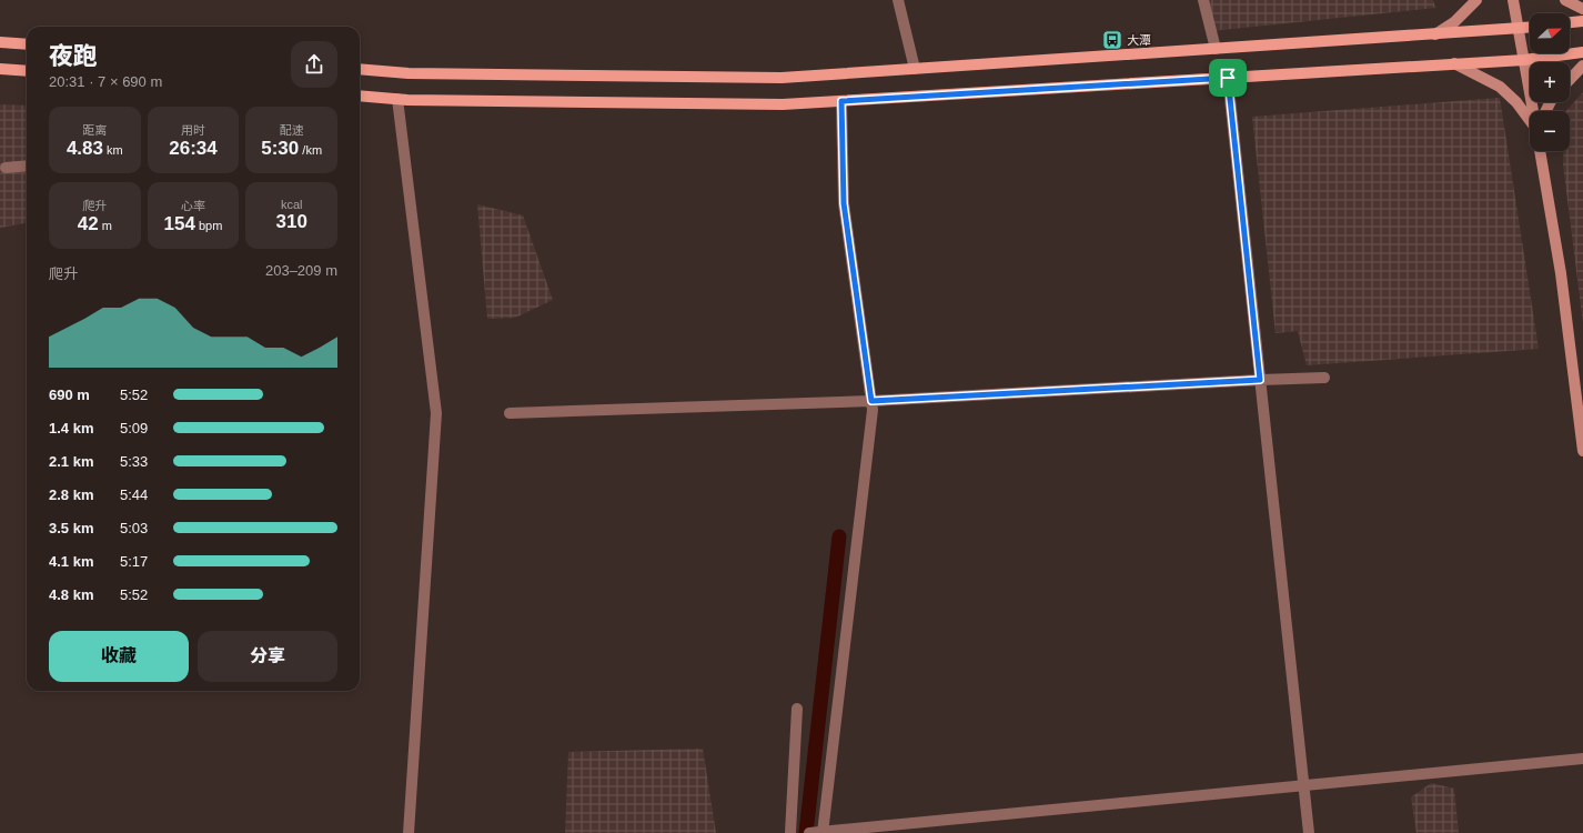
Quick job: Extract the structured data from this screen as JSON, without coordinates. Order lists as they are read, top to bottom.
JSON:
{
  "places": {
    "bus stop": ["大潭"]
  },
  "north": "right",
  "page": {
    "map_buttons": ["+", "−"],
    "heading": ["夜跑", "20:31 · 7 × 690 m"],
    "stats": [
      ["距离", "4.83 km"],
      ["用时", "26:34"],
      ["配速", "5:30 /km"],
      ["爬升", "42 m"],
      ["心率", "154 bpm"],
      ["kcal", "310"]
    ],
    "chart": ["爬升", "203–209 m"],
    "list": [
      {
        "name": "690 m",
        "note": "5:52"
      },
      {
        "name": "1.4 km",
        "note": "5:09"
      },
      {
        "name": "2.1 km",
        "note": "5:33"
      },
      {
        "name": "2.8 km",
        "note": "5:44"
      },
      {
        "name": "3.5 km",
        "note": "5:03"
      },
      {
        "name": "4.1 km",
        "note": "5:17"
      },
      {
        "name": "4.8 km",
        "note": "5:52"
      }
    ],
    "buttons": ["收藏", "分享"]
  }
}
